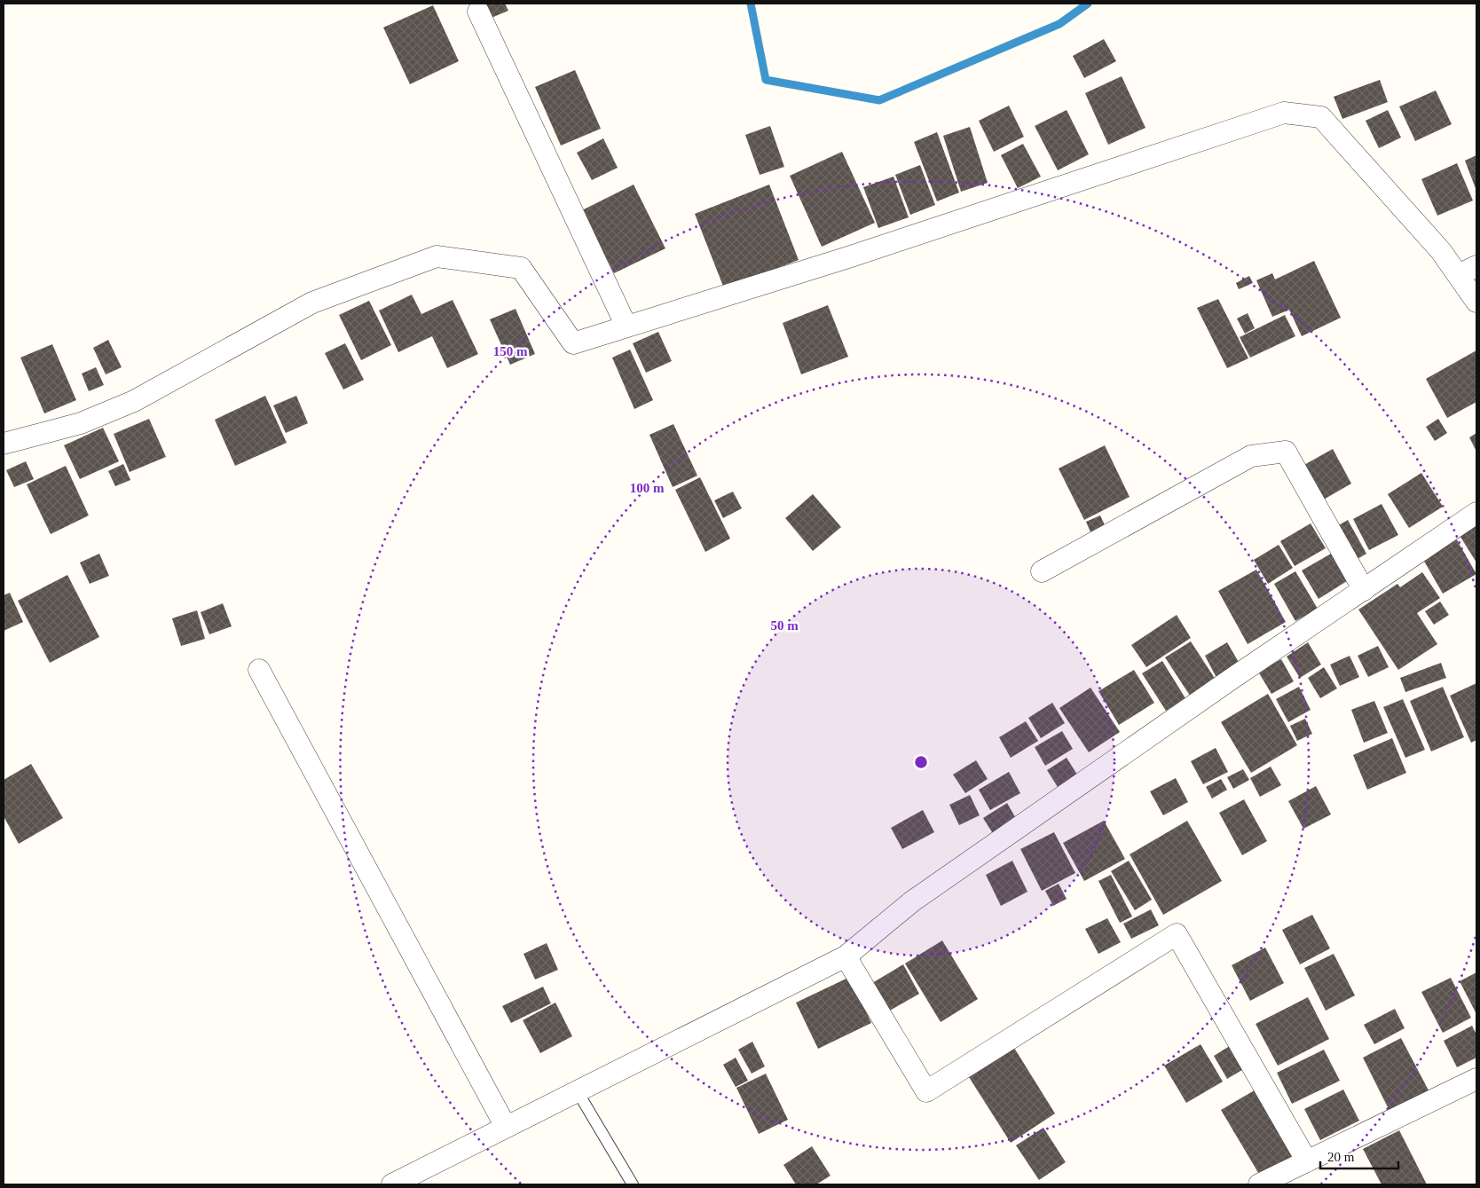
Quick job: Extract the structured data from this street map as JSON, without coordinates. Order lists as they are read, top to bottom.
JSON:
{
  "scale_bar": "20 m",
  "rings": ["150 m", "100 m", "50 m"]
}
